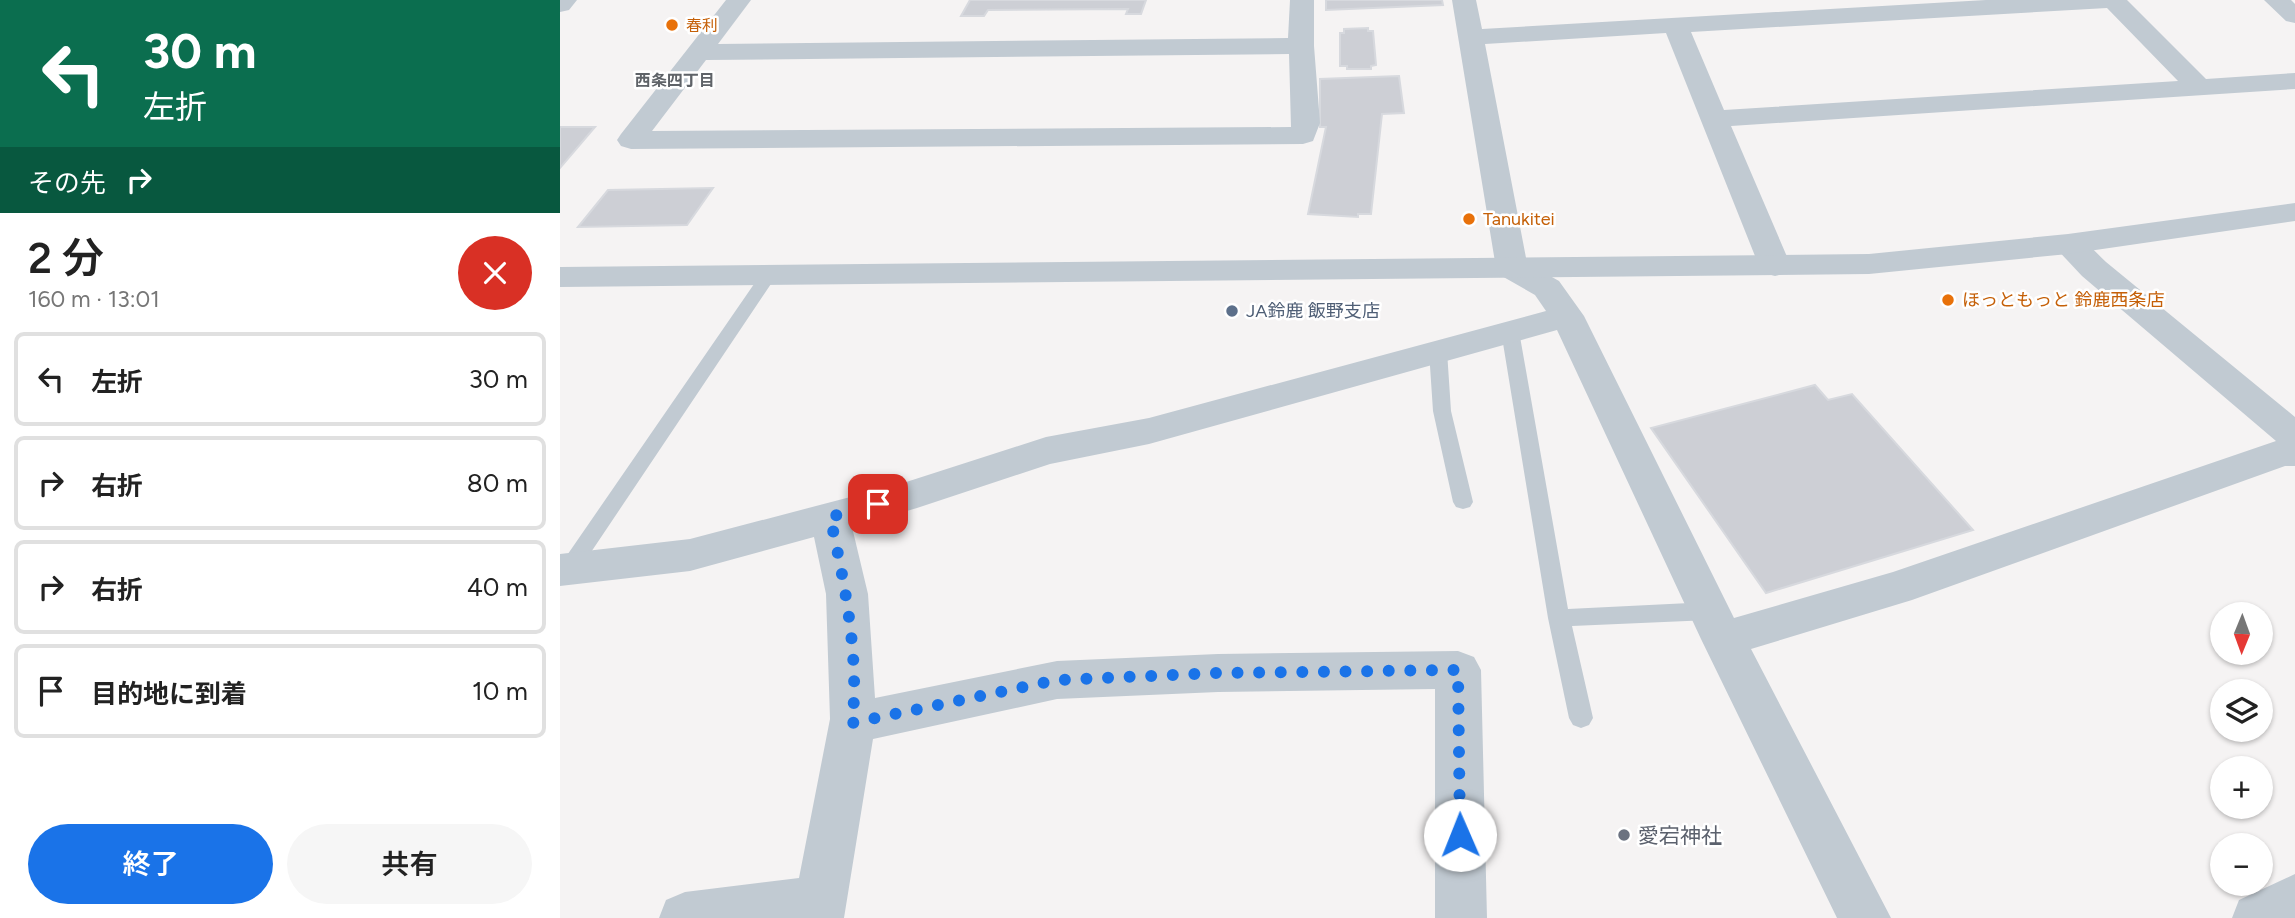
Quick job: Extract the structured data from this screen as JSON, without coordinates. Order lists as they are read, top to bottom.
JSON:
{
  "districts": ["西条四丁目"],
  "places": [
    "春利",
    "Tanukitei",
    "ほっともっと 鈴鹿西条店",
    "JA鈴鹿 飯野支店",
    "愛宕神社"
  ],
  "north": "bottom",
  "page": {
    "turn": ["30 m", "左折"],
    "then": "その先",
    "heading": ["2 分", "160 m · 13:01"],
    "list": [
      {
        "name": "左折",
        "value": "30 m"
      },
      {
        "name": "右折",
        "value": "80 m"
      },
      {
        "name": "右折",
        "value": "40 m"
      },
      {
        "name": "目的地に到着",
        "value": "10 m"
      }
    ],
    "map_buttons": ["+", "−"],
    "buttons": ["終了", "共有"]
  }
}
